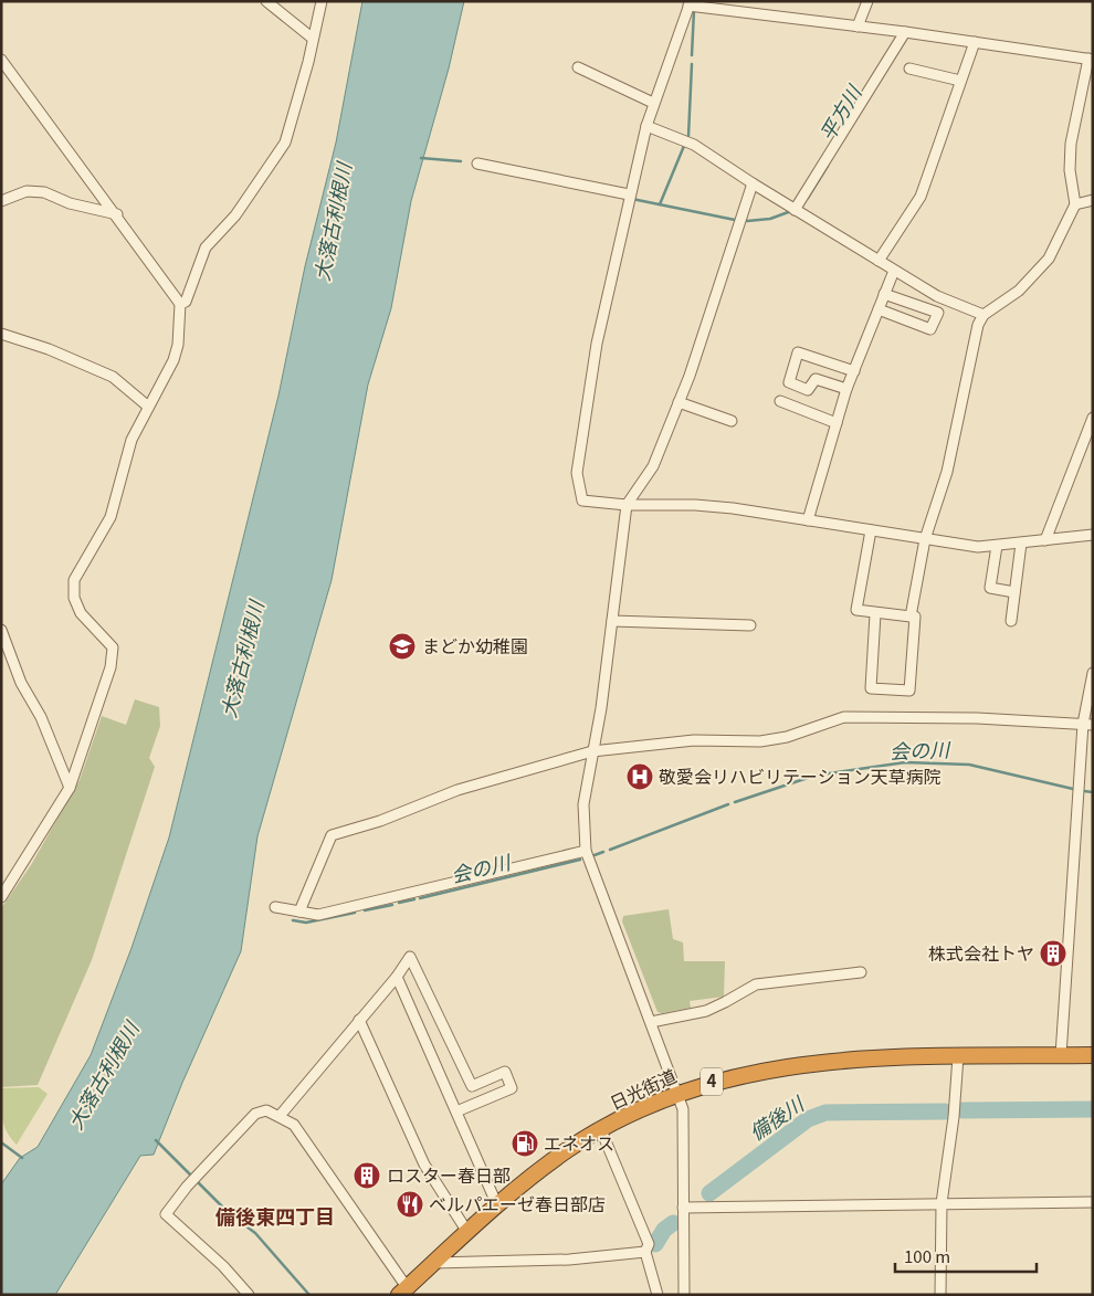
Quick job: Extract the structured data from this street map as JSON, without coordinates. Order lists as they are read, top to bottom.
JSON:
{
  "streets": {
    "highway": ["4", "日光街道"]
  },
  "districts": ["備後東四丁目"],
  "water": [
    "平方川",
    "大落古利根川",
    "会の川",
    "備後川"
  ],
  "places": {
    "school or university": ["まどか幼稚園"],
    "hospital": ["敬愛会リハビリテーション天草病院"],
    "building": ["株式会社トヤ", "ロスター春日部"],
    "fuel station": ["エネオス"],
    "restaurant": ["ベルパエーゼ春日部店"]
  },
  "scale_bar": "100 m"
}
